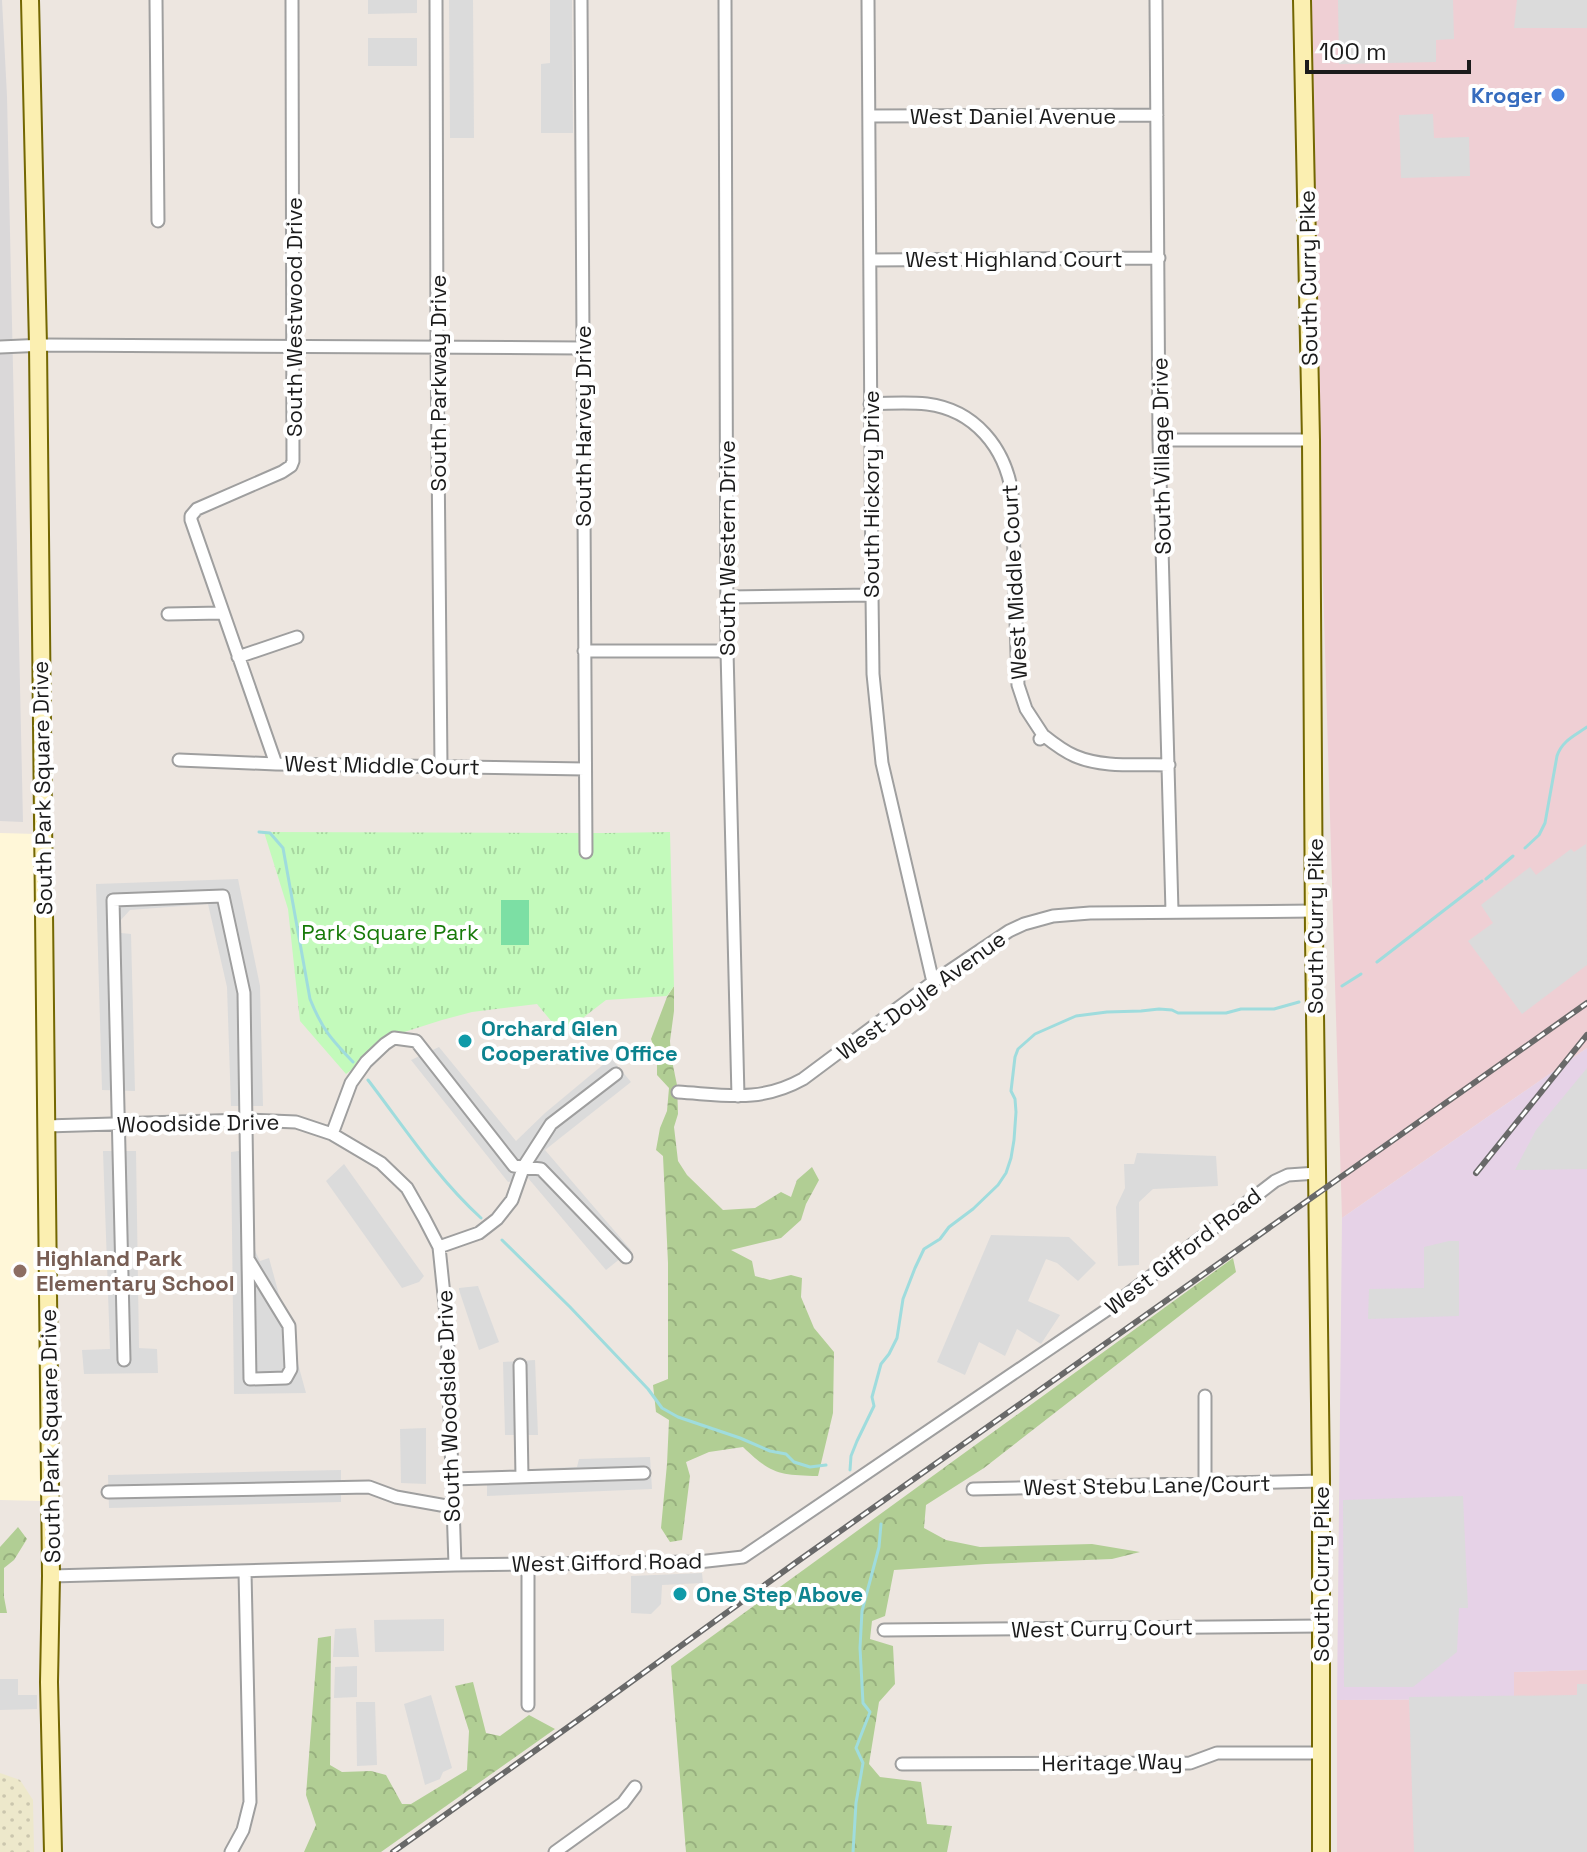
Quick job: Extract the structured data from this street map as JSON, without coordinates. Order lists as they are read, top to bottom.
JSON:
{
  "streets": {
    "main road": ["South Curry Pike", "South Park Square Drive"],
    "street": [
      "West Daniel Avenue",
      "West Highland Court",
      "South Westwood Drive",
      "South Parkway Drive",
      "South Harvey Drive",
      "South Village Drive",
      "South Hickory Drive",
      "South Western Drive",
      "West Middle Court",
      "West Doyle Avenue",
      "Woodside Drive",
      "West Gifford Road",
      "South Woodside Drive",
      "West Stebu Lane/Court",
      "West Curry Court",
      "Heritage Way"
    ]
  },
  "crossings": [
    ["West Daniel Avenue", "South Village Drive"],
    ["West Daniel Avenue", "South Hickory Drive"],
    ["West Highland Court", "South Village Drive"],
    ["West Highland Court", "South Hickory Drive"],
    ["South Curry Pike", "West Doyle Avenue"],
    ["South Curry Pike", "West Gifford Road"],
    ["South Curry Pike", "West Stebu Lane/Court"],
    ["South Curry Pike", "West Curry Court"],
    ["South Curry Pike", "Heritage Way"],
    ["South Westwood Drive", "West Middle Court"],
    ["South Parkway Drive", "West Middle Court"],
    ["South Harvey Drive", "West Middle Court"],
    ["South Village Drive", "West Middle Court"],
    ["South Village Drive", "West Doyle Avenue"],
    ["South Hickory Drive", "West Middle Court"],
    ["South Hickory Drive", "West Doyle Avenue"],
    ["South Western Drive", "West Doyle Avenue"],
    ["South Park Square Drive", "Woodside Drive"],
    ["South Park Square Drive", "West Gifford Road"],
    ["Woodside Drive", "South Woodside Drive"],
    ["West Gifford Road", "South Woodside Drive"]
  ],
  "parks": ["Park Square Park"],
  "places": [
    "Kroger",
    "Orchard Glen Cooperative Office",
    "Highland Park Elementary School",
    "One Step Above"
  ],
  "scale_bar": "100 m"
}
